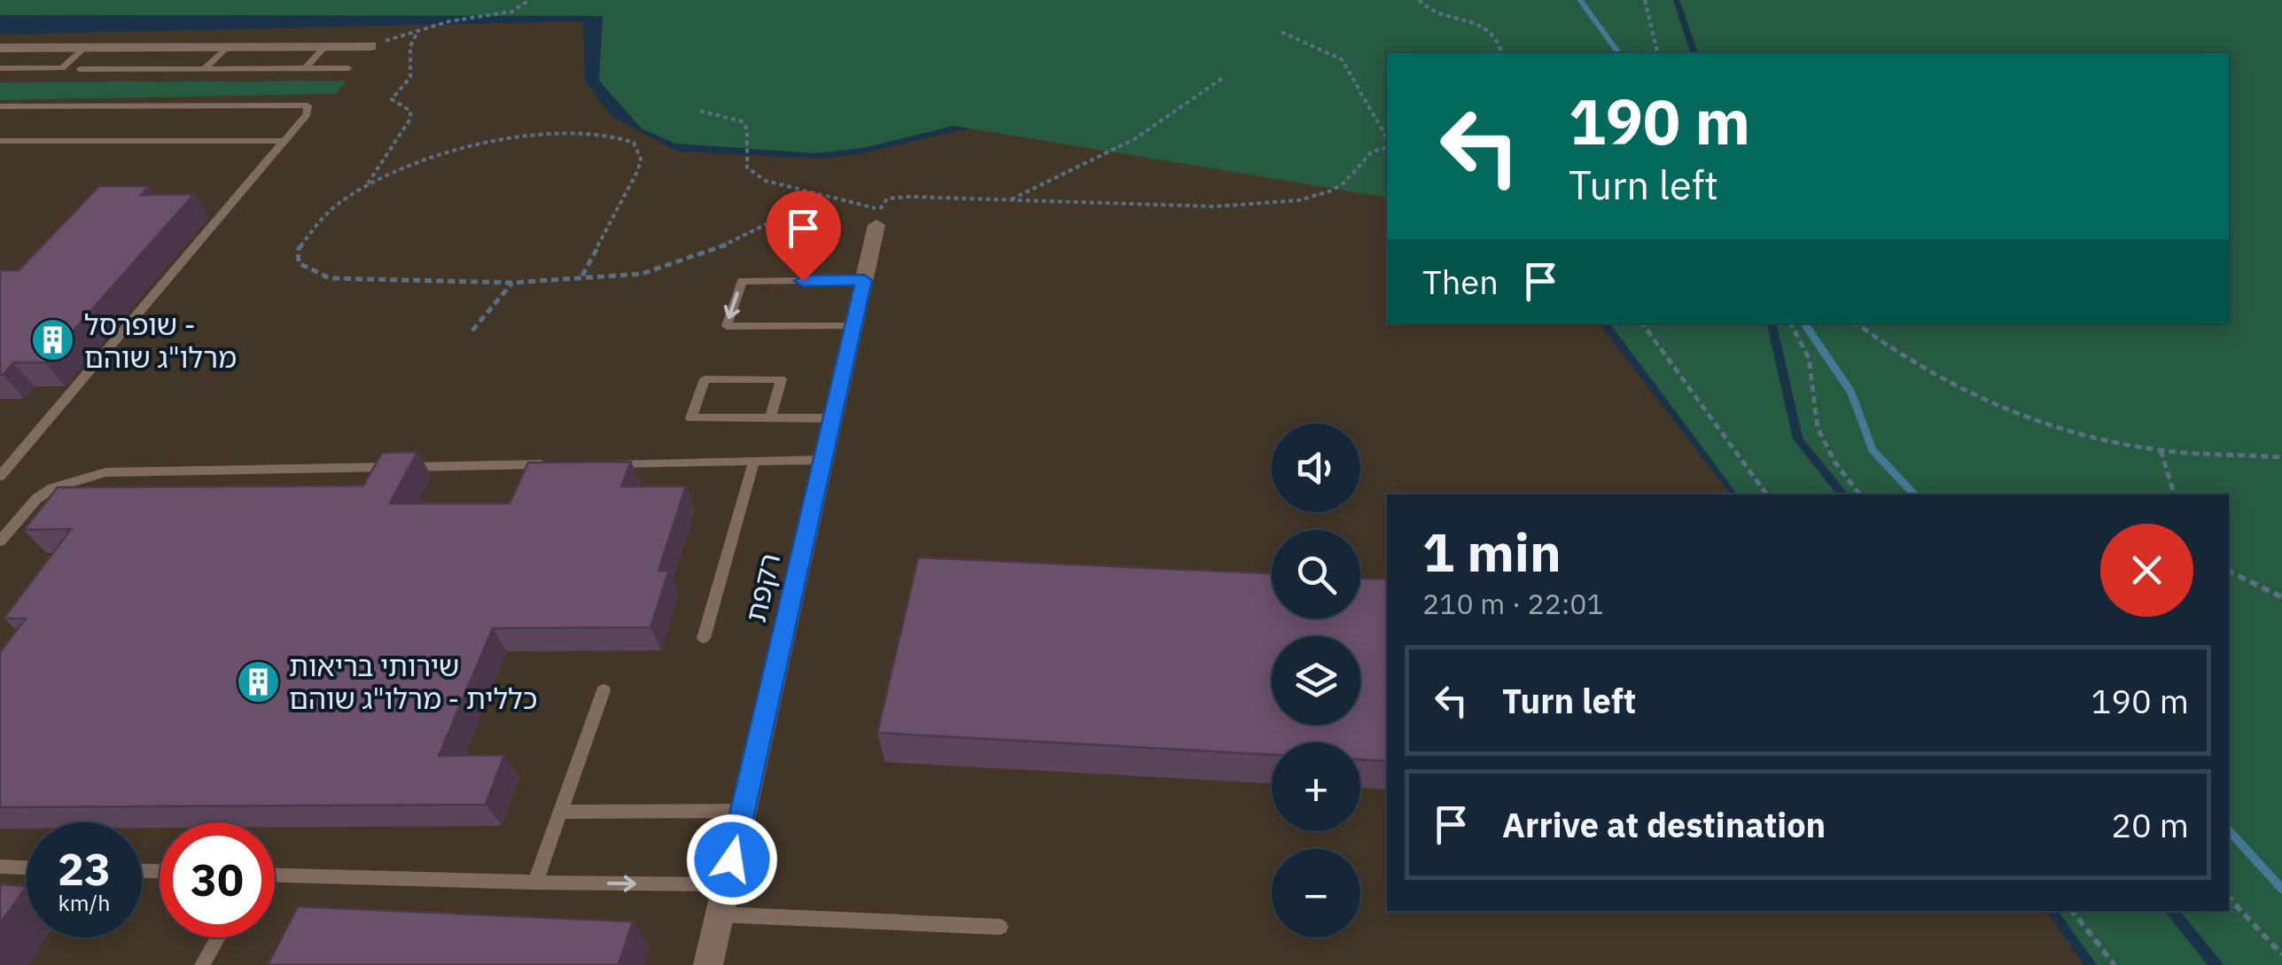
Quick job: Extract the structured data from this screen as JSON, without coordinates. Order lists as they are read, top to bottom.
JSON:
{
  "streets": {
    "street": ["רקפת"]
  },
  "places": {
    "building": ["שופרסל - מרלו\"ג שוהם", "שירותי בריאות כללית - מרלו\"ג שוהם"]
  },
  "page": {
    "turn": ["190 m", "Turn left"],
    "then": "Then",
    "map_buttons": ["+", "−"],
    "heading": ["1 min", "210 m · 22:01"],
    "list": [
      {
        "name": "Turn left",
        "value": "190 m"
      },
      {
        "name": "Arrive at destination",
        "value": "20 m"
      }
    ],
    "speed": "23 km/h",
    "limit": "30"
  }
}
